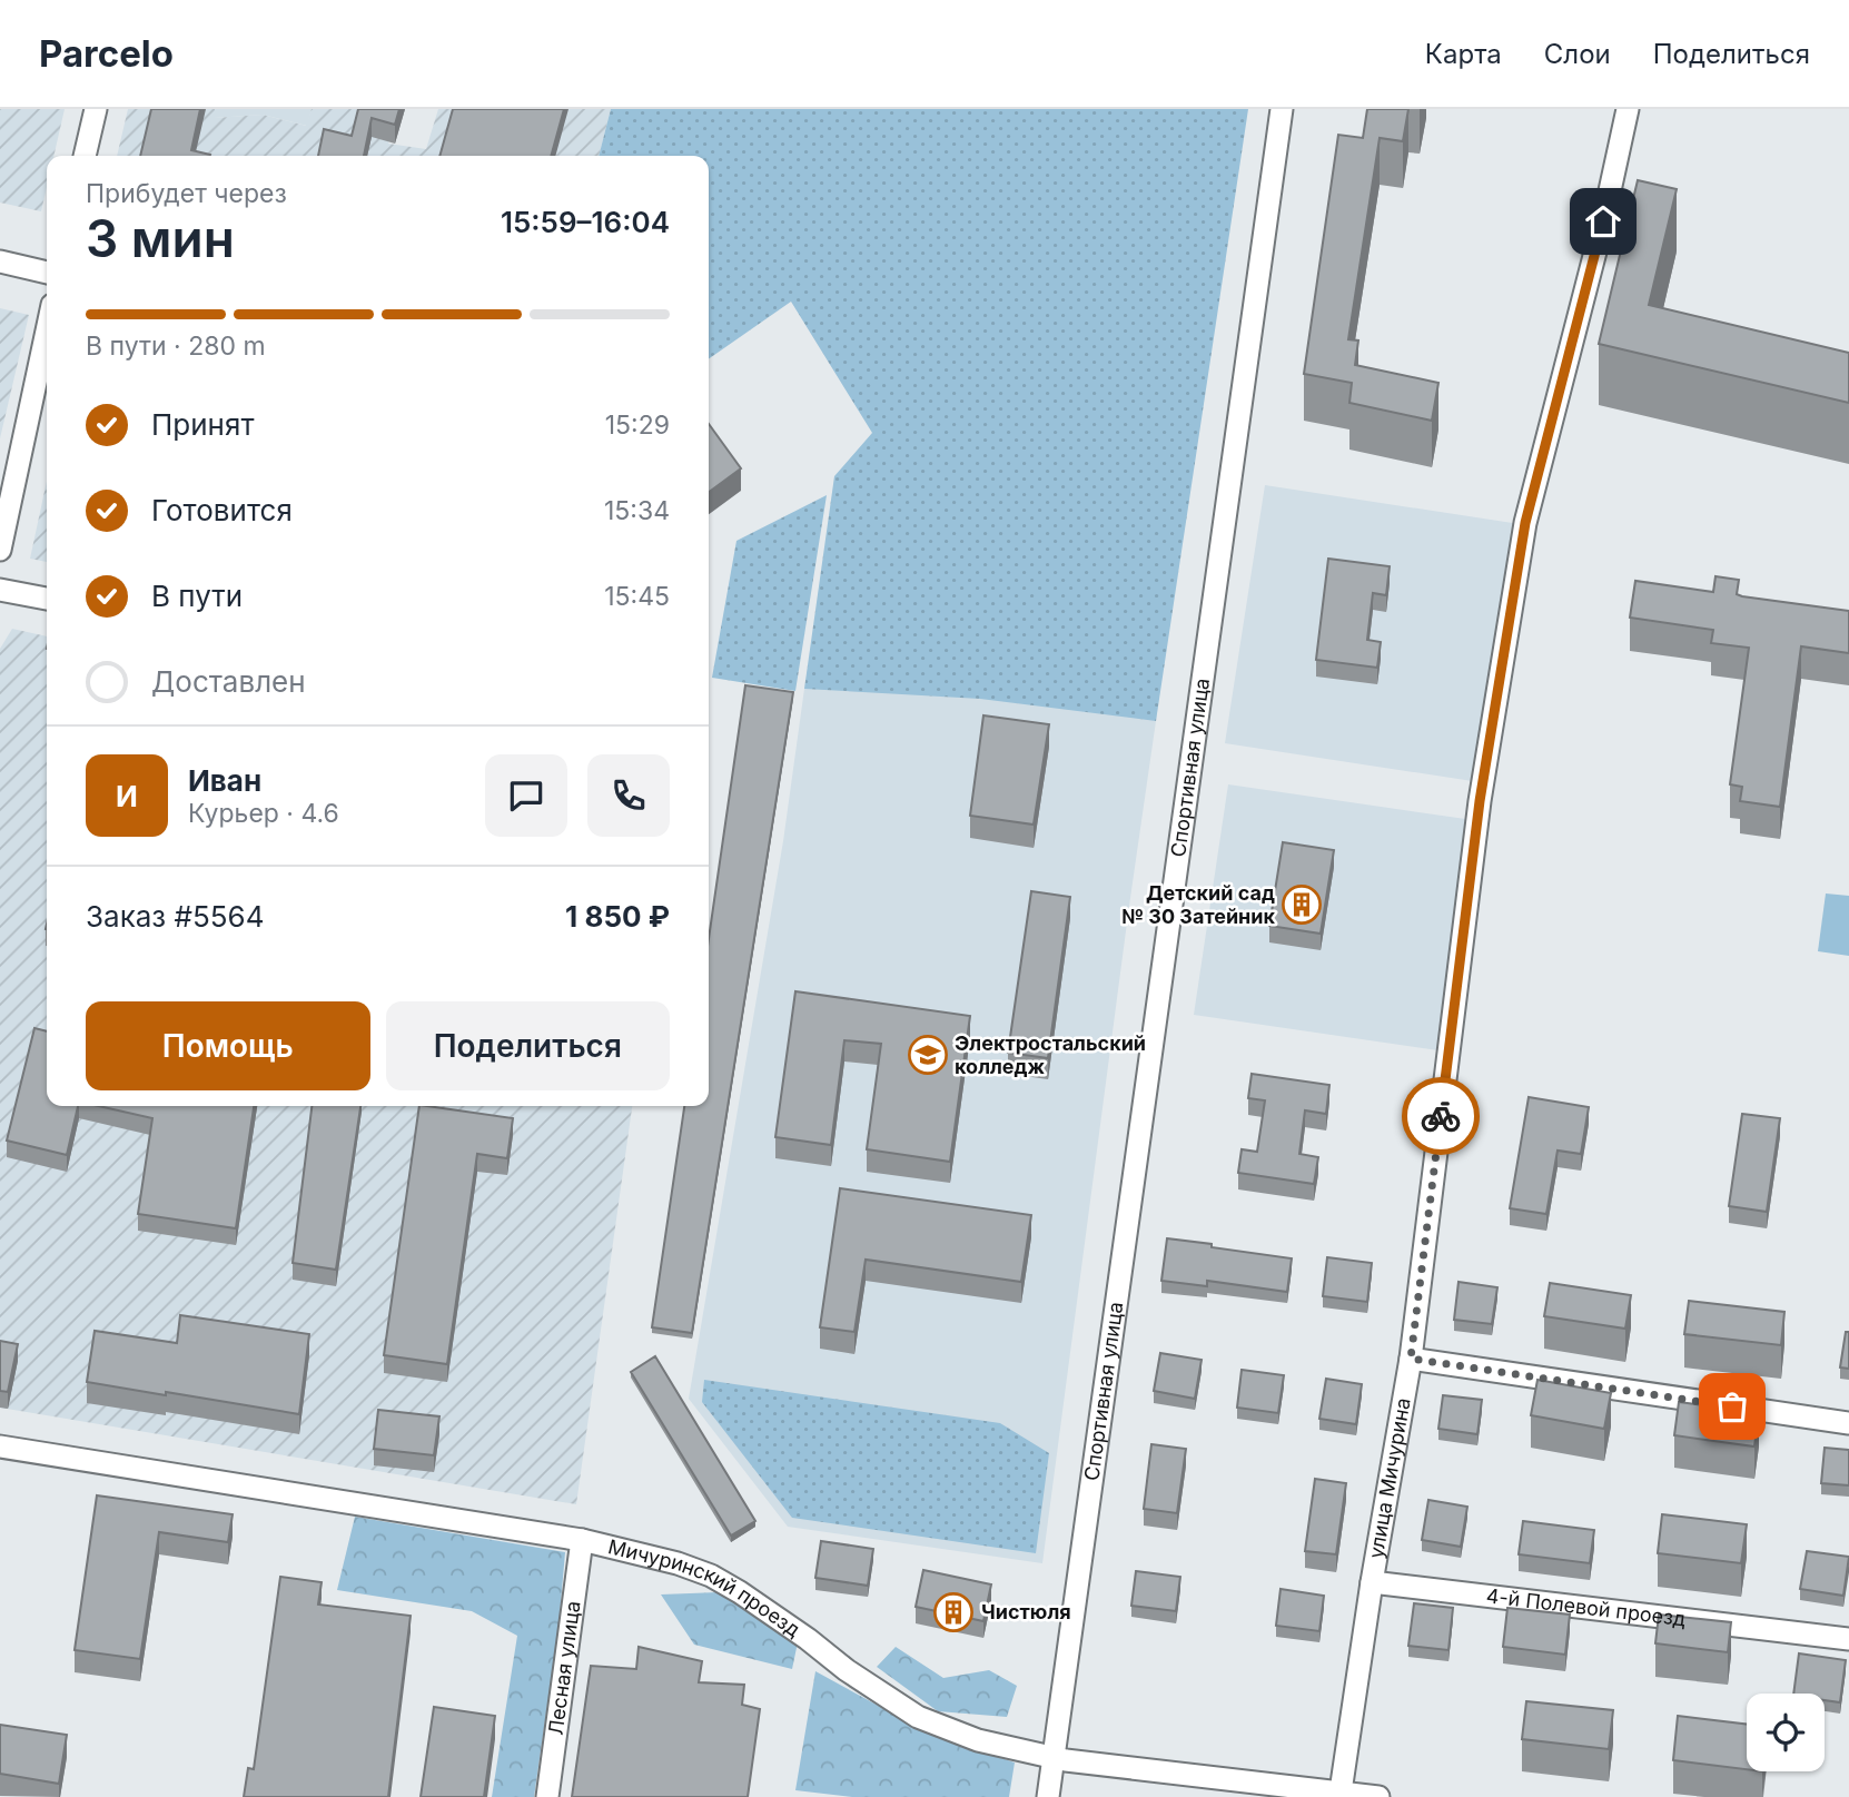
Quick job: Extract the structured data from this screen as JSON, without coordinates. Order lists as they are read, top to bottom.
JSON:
{
  "streets": {
    "street": [
      "Спортивная улица",
      "улица Мичурина",
      "Мичуринский проезд",
      "4-й Полевой проезд",
      "Лесная улица"
    ]
  },
  "crossings": [
    ["Спортивная улица", "Мичуринский проезд"],
    ["улица Мичурина", "Мичуринский проезд"],
    ["улица Мичурина", "4-й Полевой проезд"],
    ["Мичуринский проезд", "Лесная улица"]
  ],
  "places": {
    "building": ["Детский сад № 30 Затейник", "Чистюля"],
    "school or university": ["Электростальский колледж"]
  },
  "page": {
    "header": "Parcelo",
    "nav": ["Карта", "Слои", "Поделиться"],
    "heading": ["3 мин", "Прибудет через", "15:59–16:04"],
    "panel": [
      "Иван",
      "Курьер · 4.6",
      "Заказ #5564",
      "1 850 ₽"
    ],
    "bar": "В пути · 280 m",
    "list": [
      ["Принят", "15:29"],
      ["Готовится", "15:34"],
      ["В пути", "15:45"],
      "Доставлен"
    ],
    "round": "И",
    "buttons": ["Помощь", "Поделиться"]
  }
}
